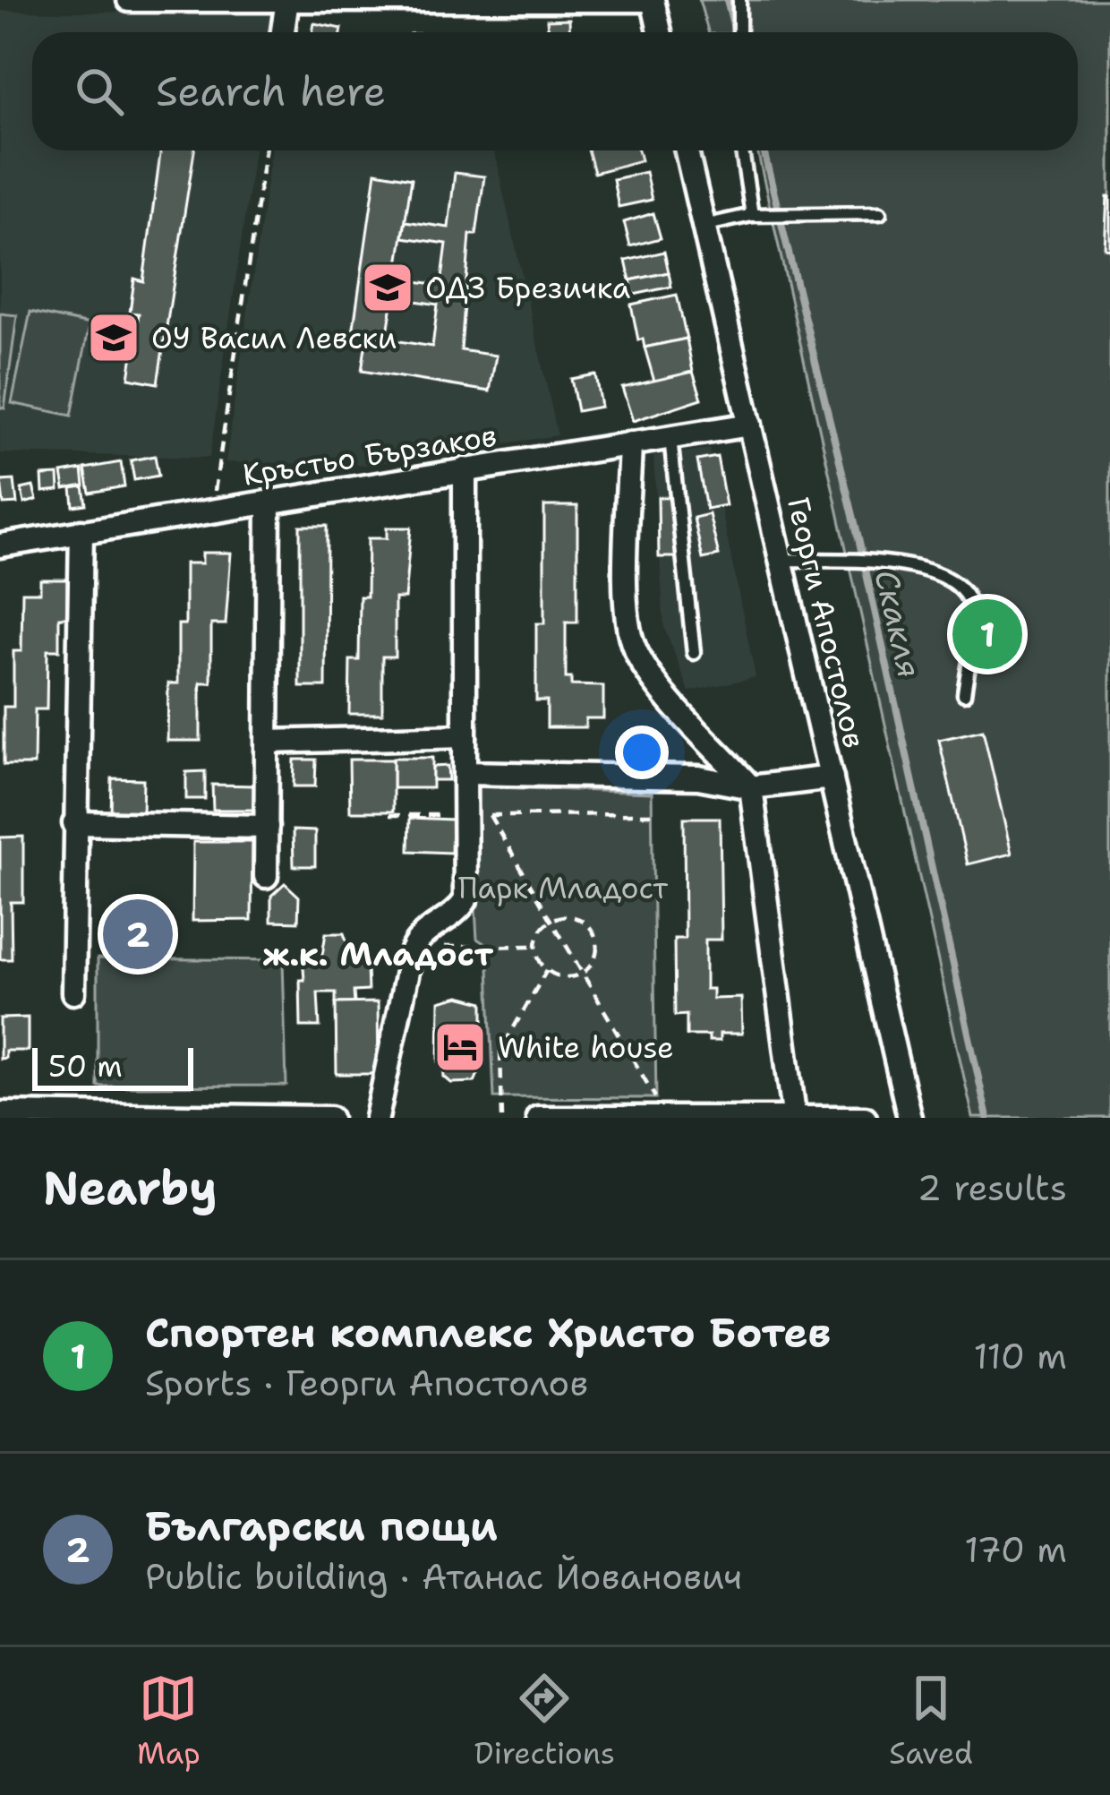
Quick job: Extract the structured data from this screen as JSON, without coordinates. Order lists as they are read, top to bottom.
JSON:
{
  "streets": {
    "street": ["Кръстьо Бързаков", "Георги Апостолов"]
  },
  "crossings": [
    ["Кръстьо Бързаков", "Георги Апостолов"]
  ],
  "districts": ["ж.к. Младост"],
  "water": ["Скакля"],
  "parks": ["Парк Младост"],
  "places": {
    "school or university": ["ОДЗ Брезичка", "ОУ Васил Левски"],
    "hotel": ["White house"]
  },
  "scale_bar": "50 m",
  "page": {
    "search": "Search here",
    "pins": ["1", "2"],
    "scale": "50 m",
    "heading": ["Nearby", "2 results"],
    "list": [
      {
        "mark": "1",
        "name": "Спортен комплекс Христо Ботев",
        "note": "Sports · Георги Апостолов",
        "value": "110 m"
      },
      {
        "mark": "2",
        "name": "Български пощи",
        "note": "Public building · Атанас Йованович",
        "value": "170 m"
      }
    ],
    "nav": ["Map", "Directions", "Saved"]
  }
}
